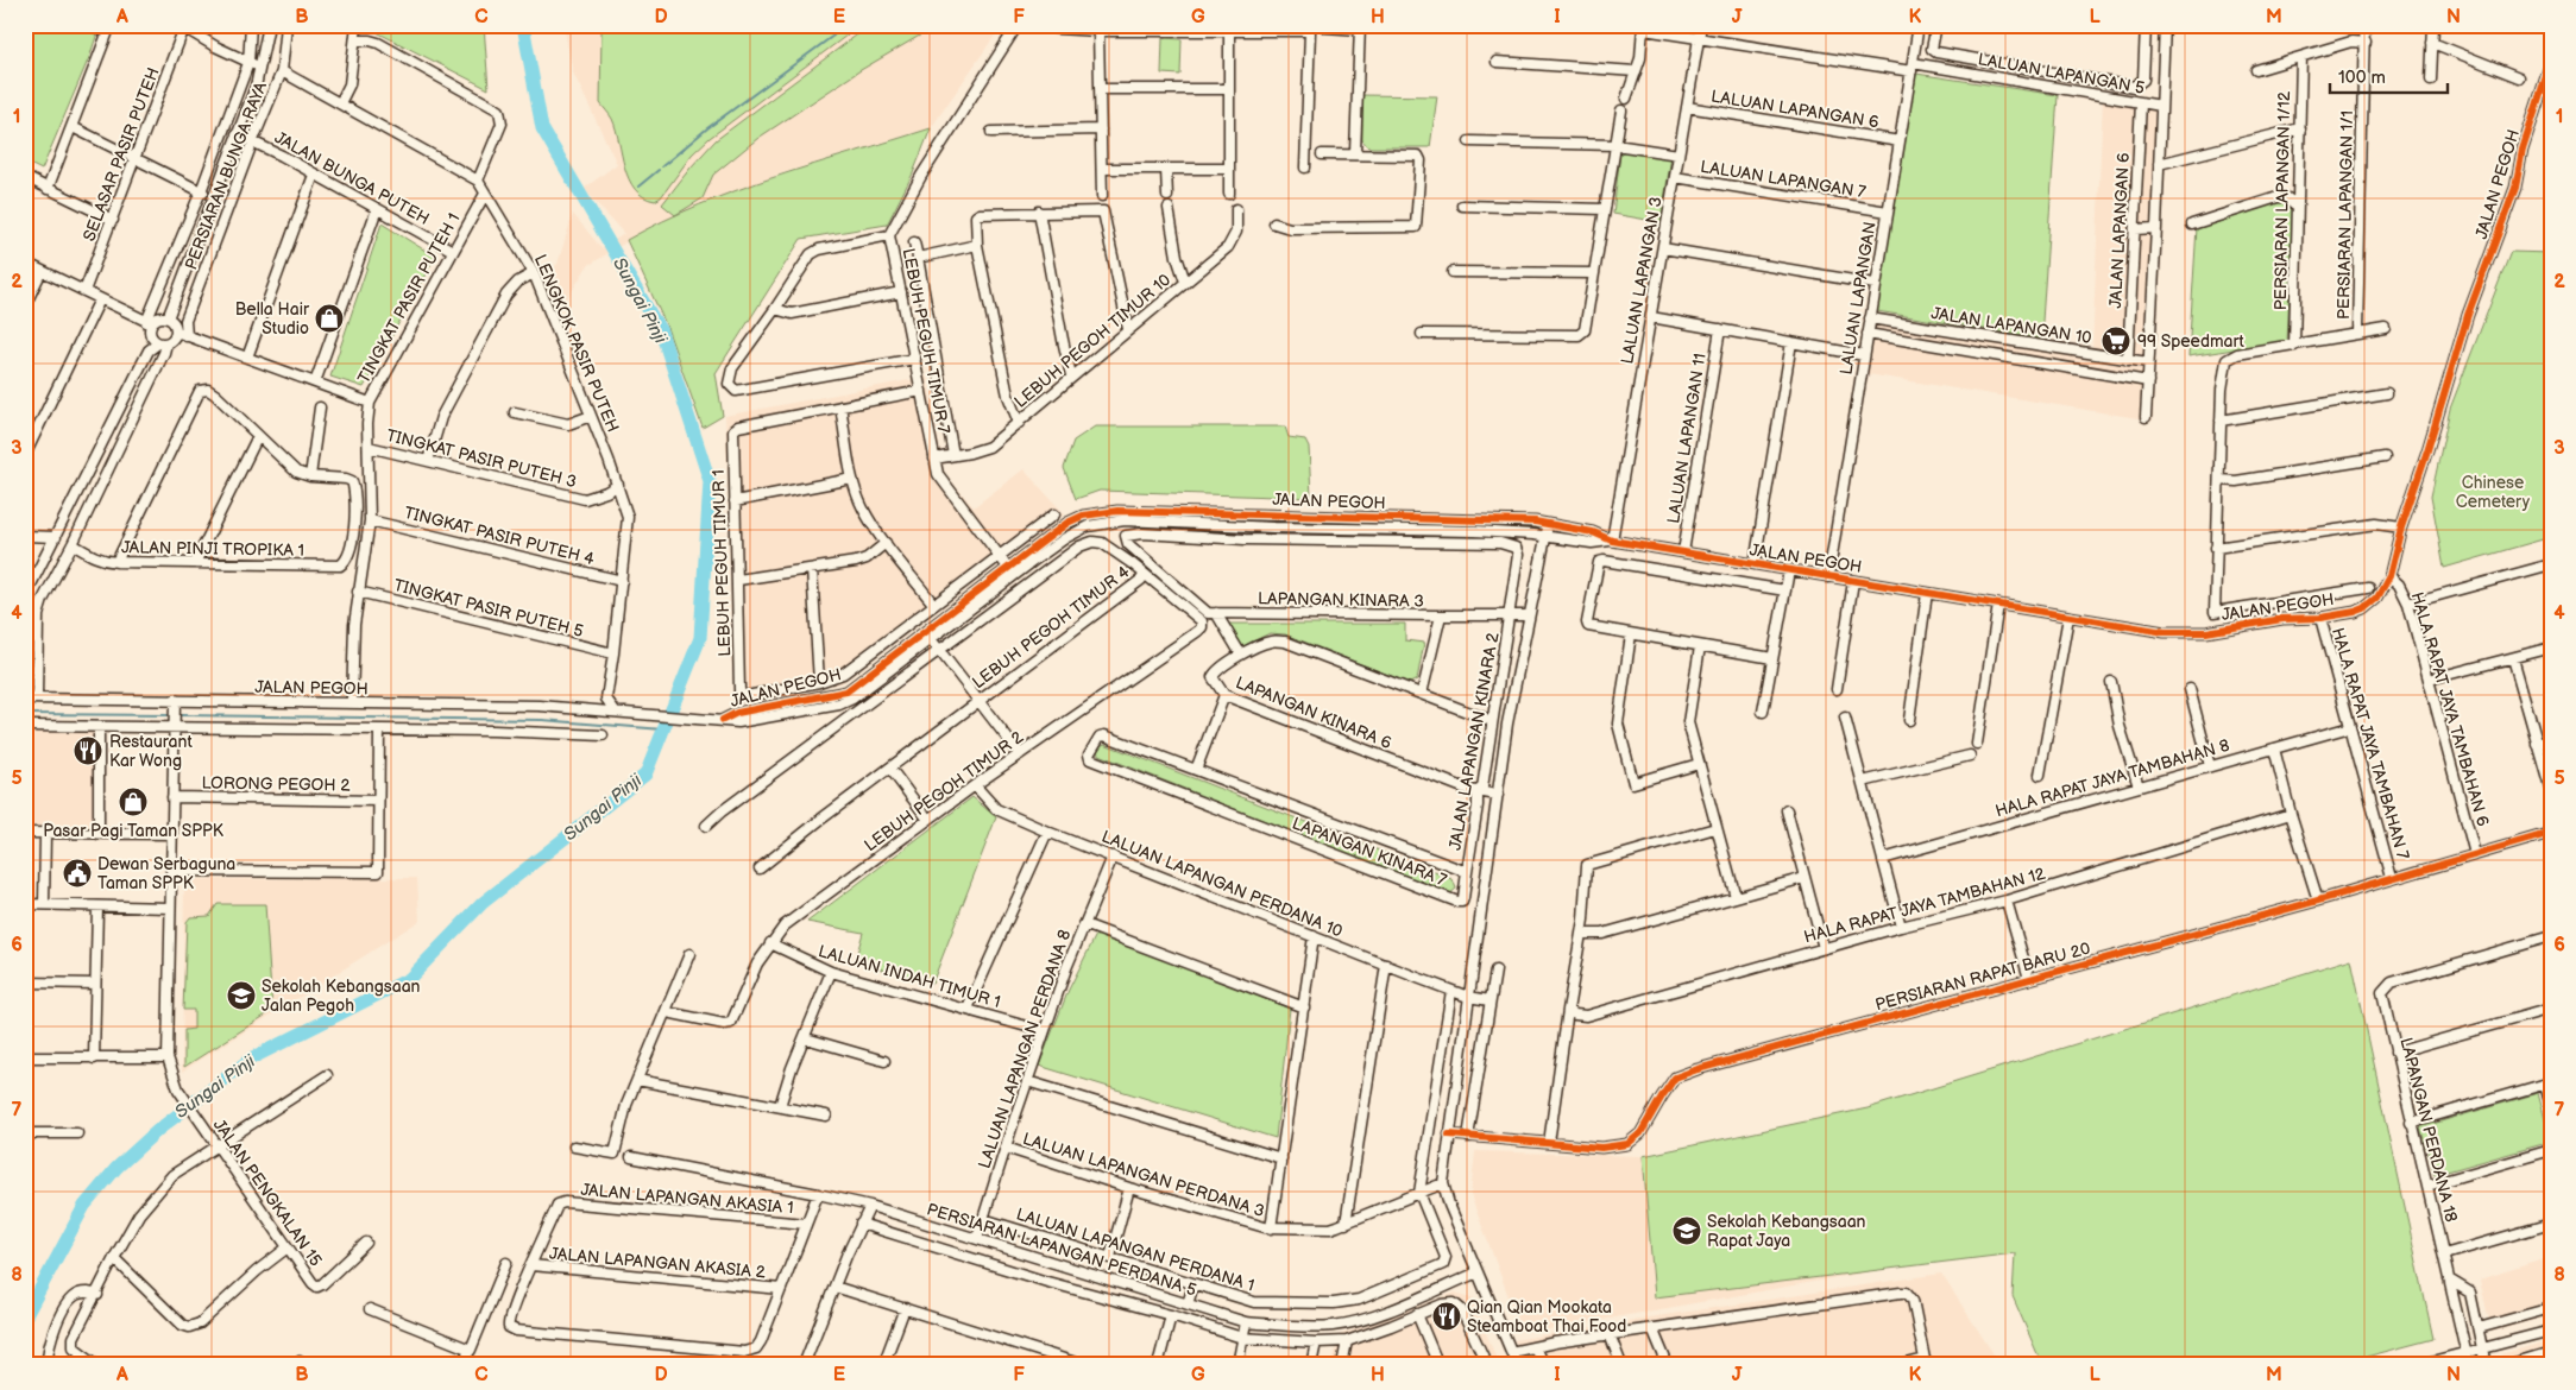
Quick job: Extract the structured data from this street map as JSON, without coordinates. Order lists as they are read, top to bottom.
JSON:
{
  "streets": {
    "street": [
      "LALUAN LAPANGAN 5",
      "LALUAN LAPANGAN 6",
      "SELASAR PASIR PUTEH",
      "PERSIARAN BUNGA RAYA",
      "JALAN BUNGA PUTEH",
      "LALUAN LAPANGAN 7",
      "JALAN PEGOH",
      "PERSIARAN LAPANGAN 1/12",
      "PERSIARAN LAPANGAN 1/1",
      "JALAN LAPANGAN 6",
      "LALUAN LAPANGAN 3",
      "TINGKAT PASIR PUTEH 1",
      "LALUAN LAPANGAN",
      "JALAN LAPANGAN 10",
      "LEBUH PEGUH TIMUR 7",
      "LEBUH PEGOH TIMUR 10",
      "LENGKOK PASIR PUTEH",
      "LALUAN LAPANGAN 11",
      "TINGKAT PASIR PUTEH 3",
      "TINGKAT PASIR PUTEH 4",
      "JALAN PINJI TROPIKA 1",
      "LEBUH PEGUH TIMUR 1",
      "LAPANGAN KINARA 3",
      "TINGKAT PASIR PUTEH 5",
      "LEBUH PEGOH TIMUR 4",
      "HALA RAPAT JAYA TAMBAHAN 6",
      "LAPANGAN KINARA 6",
      "JALAN LAPANGAN KINARA 2",
      "HALA RAPAT JAYA TAMBAHAN 7",
      "HALA RAPAT JAYA TAMBAHAN 8",
      "LORONG PEGOH 2",
      "LEBUH PEGOH TIMUR 2",
      "LAPANGAN KINARA 7",
      "LALUAN LAPANGAN PERDANA 10",
      "HALA RAPAT JAYA TAMBAHAN 12",
      "LALUAN INDAH TIMUR 1",
      "PERSIARAN RAPAT BARU 20",
      "LALUAN LAPANGAN PERDANA 8",
      "LAPANGAN PERDANA 18",
      "LALUAN LAPANGAN PERDANA 3",
      "JALAN PENGKALAN 15",
      "JALAN LAPANGAN AKASIA 1",
      "PERSIARAN LAPANGAN PERDANA 5",
      "LALUAN LAPANGAN PERDANA 1",
      "JALAN LAPANGAN AKASIA 2"
    ]
  },
  "crossings": [
    ["LALUAN LAPANGAN 5", "JALAN LAPANGAN 6"],
    ["LALUAN LAPANGAN 5", "LALUAN LAPANGAN 3"],
    ["LALUAN LAPANGAN 5", "LALUAN LAPANGAN"],
    ["LALUAN LAPANGAN 6", "LALUAN LAPANGAN 3"],
    ["LALUAN LAPANGAN 6", "LALUAN LAPANGAN"],
    ["PERSIARAN BUNGA RAYA", "JALAN BUNGA PUTEH"],
    ["JALAN BUNGA PUTEH", "TINGKAT PASIR PUTEH 1"],
    ["LALUAN LAPANGAN 7", "LALUAN LAPANGAN 3"],
    ["LALUAN LAPANGAN 7", "LALUAN LAPANGAN"],
    ["JALAN PEGOH", "LALUAN LAPANGAN 3"],
    ["JALAN PEGOH", "TINGKAT PASIR PUTEH 1"],
    ["JALAN PEGOH", "LALUAN LAPANGAN"],
    ["JALAN PEGOH", "LEBUH PEGUH TIMUR 7"],
    ["JALAN PEGOH", "LALUAN LAPANGAN 11"],
    ["JALAN PEGOH", "HALA RAPAT JAYA TAMBAHAN 6"],
    ["JALAN PEGOH", "HALA RAPAT JAYA TAMBAHAN 7"],
    ["JALAN PEGOH", "JALAN PENGKALAN 15"],
    ["JALAN LAPANGAN 6", "JALAN LAPANGAN 10"],
    ["TINGKAT PASIR PUTEH 1", "LENGKOK PASIR PUTEH"],
    ["TINGKAT PASIR PUTEH 1", "TINGKAT PASIR PUTEH 3"],
    ["TINGKAT PASIR PUTEH 1", "TINGKAT PASIR PUTEH 4"],
    ["TINGKAT PASIR PUTEH 1", "TINGKAT PASIR PUTEH 5"],
    ["LALUAN LAPANGAN", "JALAN LAPANGAN 10"],
    ["LEBUH PEGUH TIMUR 7", "LEBUH PEGOH TIMUR 10"],
    ["LENGKOK PASIR PUTEH", "TINGKAT PASIR PUTEH 3"],
    ["LENGKOK PASIR PUTEH", "TINGKAT PASIR PUTEH 4"],
    ["LENGKOK PASIR PUTEH", "TINGKAT PASIR PUTEH 5"],
    ["LAPANGAN KINARA 3", "JALAN LAPANGAN KINARA 2"],
    ["LEBUH PEGOH TIMUR 4", "LEBUH PEGOH TIMUR 2"],
    ["HALA RAPAT JAYA TAMBAHAN 6", "PERSIARAN RAPAT BARU 20"],
    ["LAPANGAN KINARA 6", "JALAN LAPANGAN KINARA 2"],
    ["JALAN LAPANGAN KINARA 2", "LAPANGAN KINARA 7"],
    ["HALA RAPAT JAYA TAMBAHAN 7", "HALA RAPAT JAYA TAMBAHAN 8"],
    ["HALA RAPAT JAYA TAMBAHAN 7", "PERSIARAN RAPAT BARU 20"],
    ["LORONG PEGOH 2", "JALAN PENGKALAN 15"],
    ["LEBUH PEGOH TIMUR 2", "LALUAN LAPANGAN PERDANA 10"],
    ["LEBUH PEGOH TIMUR 2", "LALUAN INDAH TIMUR 1"],
    ["LALUAN LAPANGAN PERDANA 10", "LALUAN LAPANGAN PERDANA 8"],
    ["LALUAN INDAH TIMUR 1", "LALUAN LAPANGAN PERDANA 8"],
    ["LALUAN LAPANGAN PERDANA 8", "LALUAN LAPANGAN PERDANA 3"],
    ["LALUAN LAPANGAN PERDANA 8", "PERSIARAN LAPANGAN PERDANA 5"],
    ["LALUAN LAPANGAN PERDANA 8", "LALUAN LAPANGAN PERDANA 1"],
    ["LALUAN LAPANGAN PERDANA 3", "LALUAN LAPANGAN PERDANA 1"],
    ["JALAN LAPANGAN AKASIA 1", "JALAN LAPANGAN AKASIA 2"]
  ],
  "water": ["Sungai Pinji"],
  "parks": ["Chinese Cemetery"],
  "places": {
    "shop": ["Bella Hair Studio", "Pasar Pagi Taman SPPK"],
    "supermarket": ["99 Speedmart"],
    "restaurant": ["Restaurant Kar Wong", "Qian Qian Mookata Steamboat Thai Food"],
    "public building": ["Dewan Serbaguna Taman SPPK"],
    "school or university": ["Sekolah Kebangsaan Jalan Pegoh", "Sekolah Kebangsaan Rapat Jaya"]
  },
  "scale_bar": "100 m",
  "grid": {
    "columns": [
      "A",
      "B",
      "C",
      "D",
      "E",
      "F",
      "G",
      "H",
      "I",
      "J",
      "K",
      "L",
      "M",
      "N"
    ],
    "rows": [
      "1",
      "2",
      "3",
      "4",
      "5",
      "6",
      "7",
      "8"
    ]
  }
}
